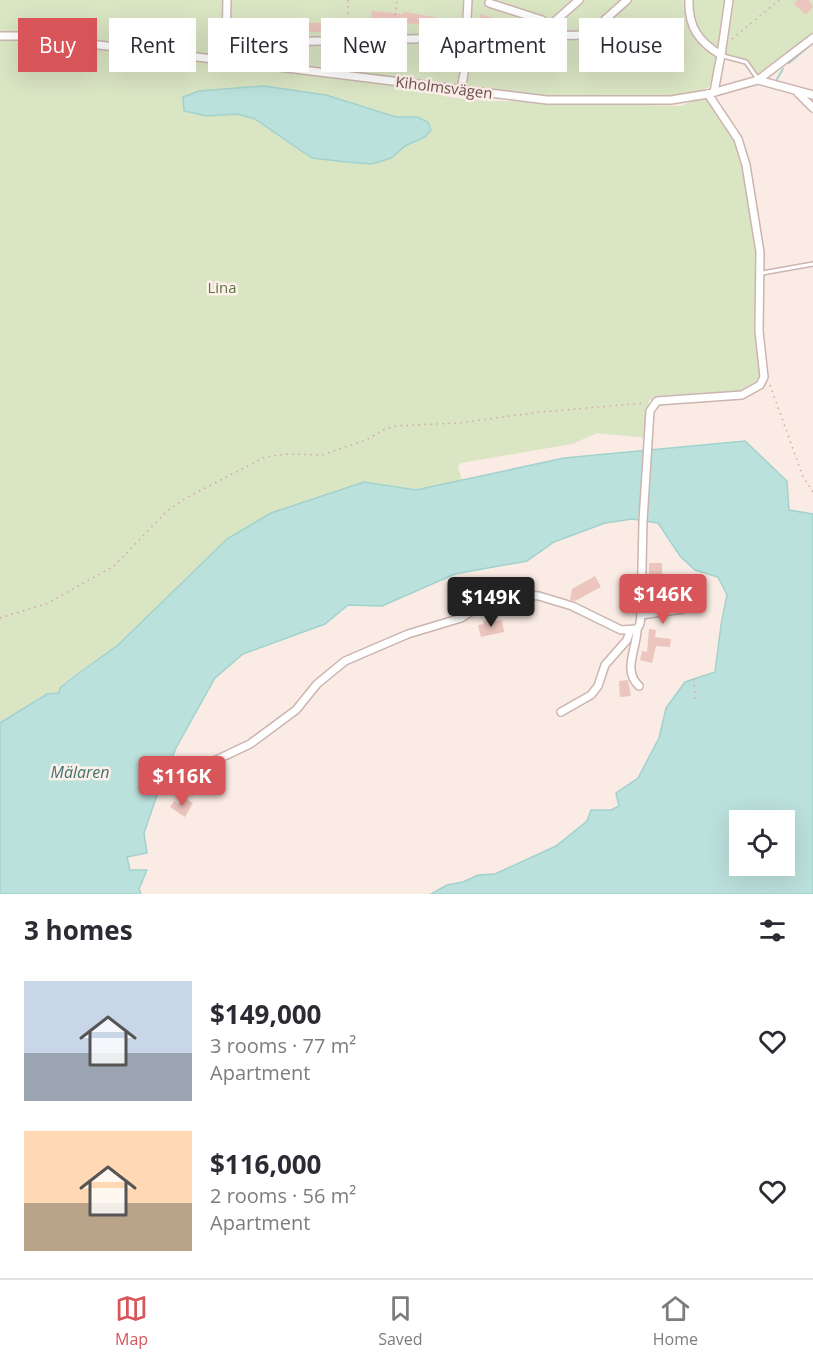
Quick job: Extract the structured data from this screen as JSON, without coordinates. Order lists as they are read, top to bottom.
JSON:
{
  "streets": {
    "street": ["Kiholmsvägen"]
  },
  "water": ["Mälaren"],
  "parks": ["Lina"],
  "page": {
    "chip": [
      "Buy",
      "Rent",
      "Filters",
      "New",
      "Apartment",
      "House"
    ],
    "price": ["$146K", "$149K", "$116K"],
    "heading": "3 homes",
    "list": [
      {
        "name": "$149,000",
        "note": "3 rooms · 77 m² · Apartment"
      },
      {
        "name": "$116,000",
        "note": "2 rooms · 56 m² · Apartment"
      }
    ],
    "tabs": ["Map", "Saved", "Home"]
  }
}
